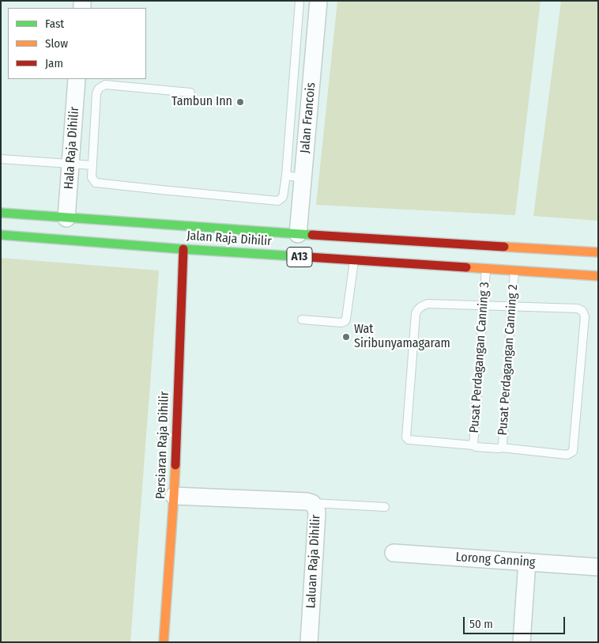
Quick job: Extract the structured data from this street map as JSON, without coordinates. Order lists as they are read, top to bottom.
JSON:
{
  "streets": {
    "main road": ["Jalan Raja Dihilir", "A13", "Persiaran Raja Dihilir"],
    "street": [
      "Jalan Francois",
      "Hala Raja Dihilir",
      "Lorong Canning",
      "Laluan Raja Dihilir"
    ],
    "lane": ["Pusat Perdagangan Canning 3", "Pusat Perdagangan Canning 2"]
  },
  "crossings": [
    ["Jalan Francois", "Jalan Raja Dihilir"],
    ["Hala Raja Dihilir", "Jalan Raja Dihilir"],
    ["Jalan Raja Dihilir", "Pusat Perdagangan Canning 3"],
    ["Jalan Raja Dihilir", "Pusat Perdagangan Canning 2"],
    ["Jalan Raja Dihilir", "Persiaran Raja Dihilir"],
    ["Persiaran Raja Dihilir", "Laluan Raja Dihilir"]
  ],
  "places": ["Tambun Inn", "Wat Siribunyamagaram"],
  "legend": ["Fast", "Slow", "Jam"],
  "scale_bar": "50 m"
}
